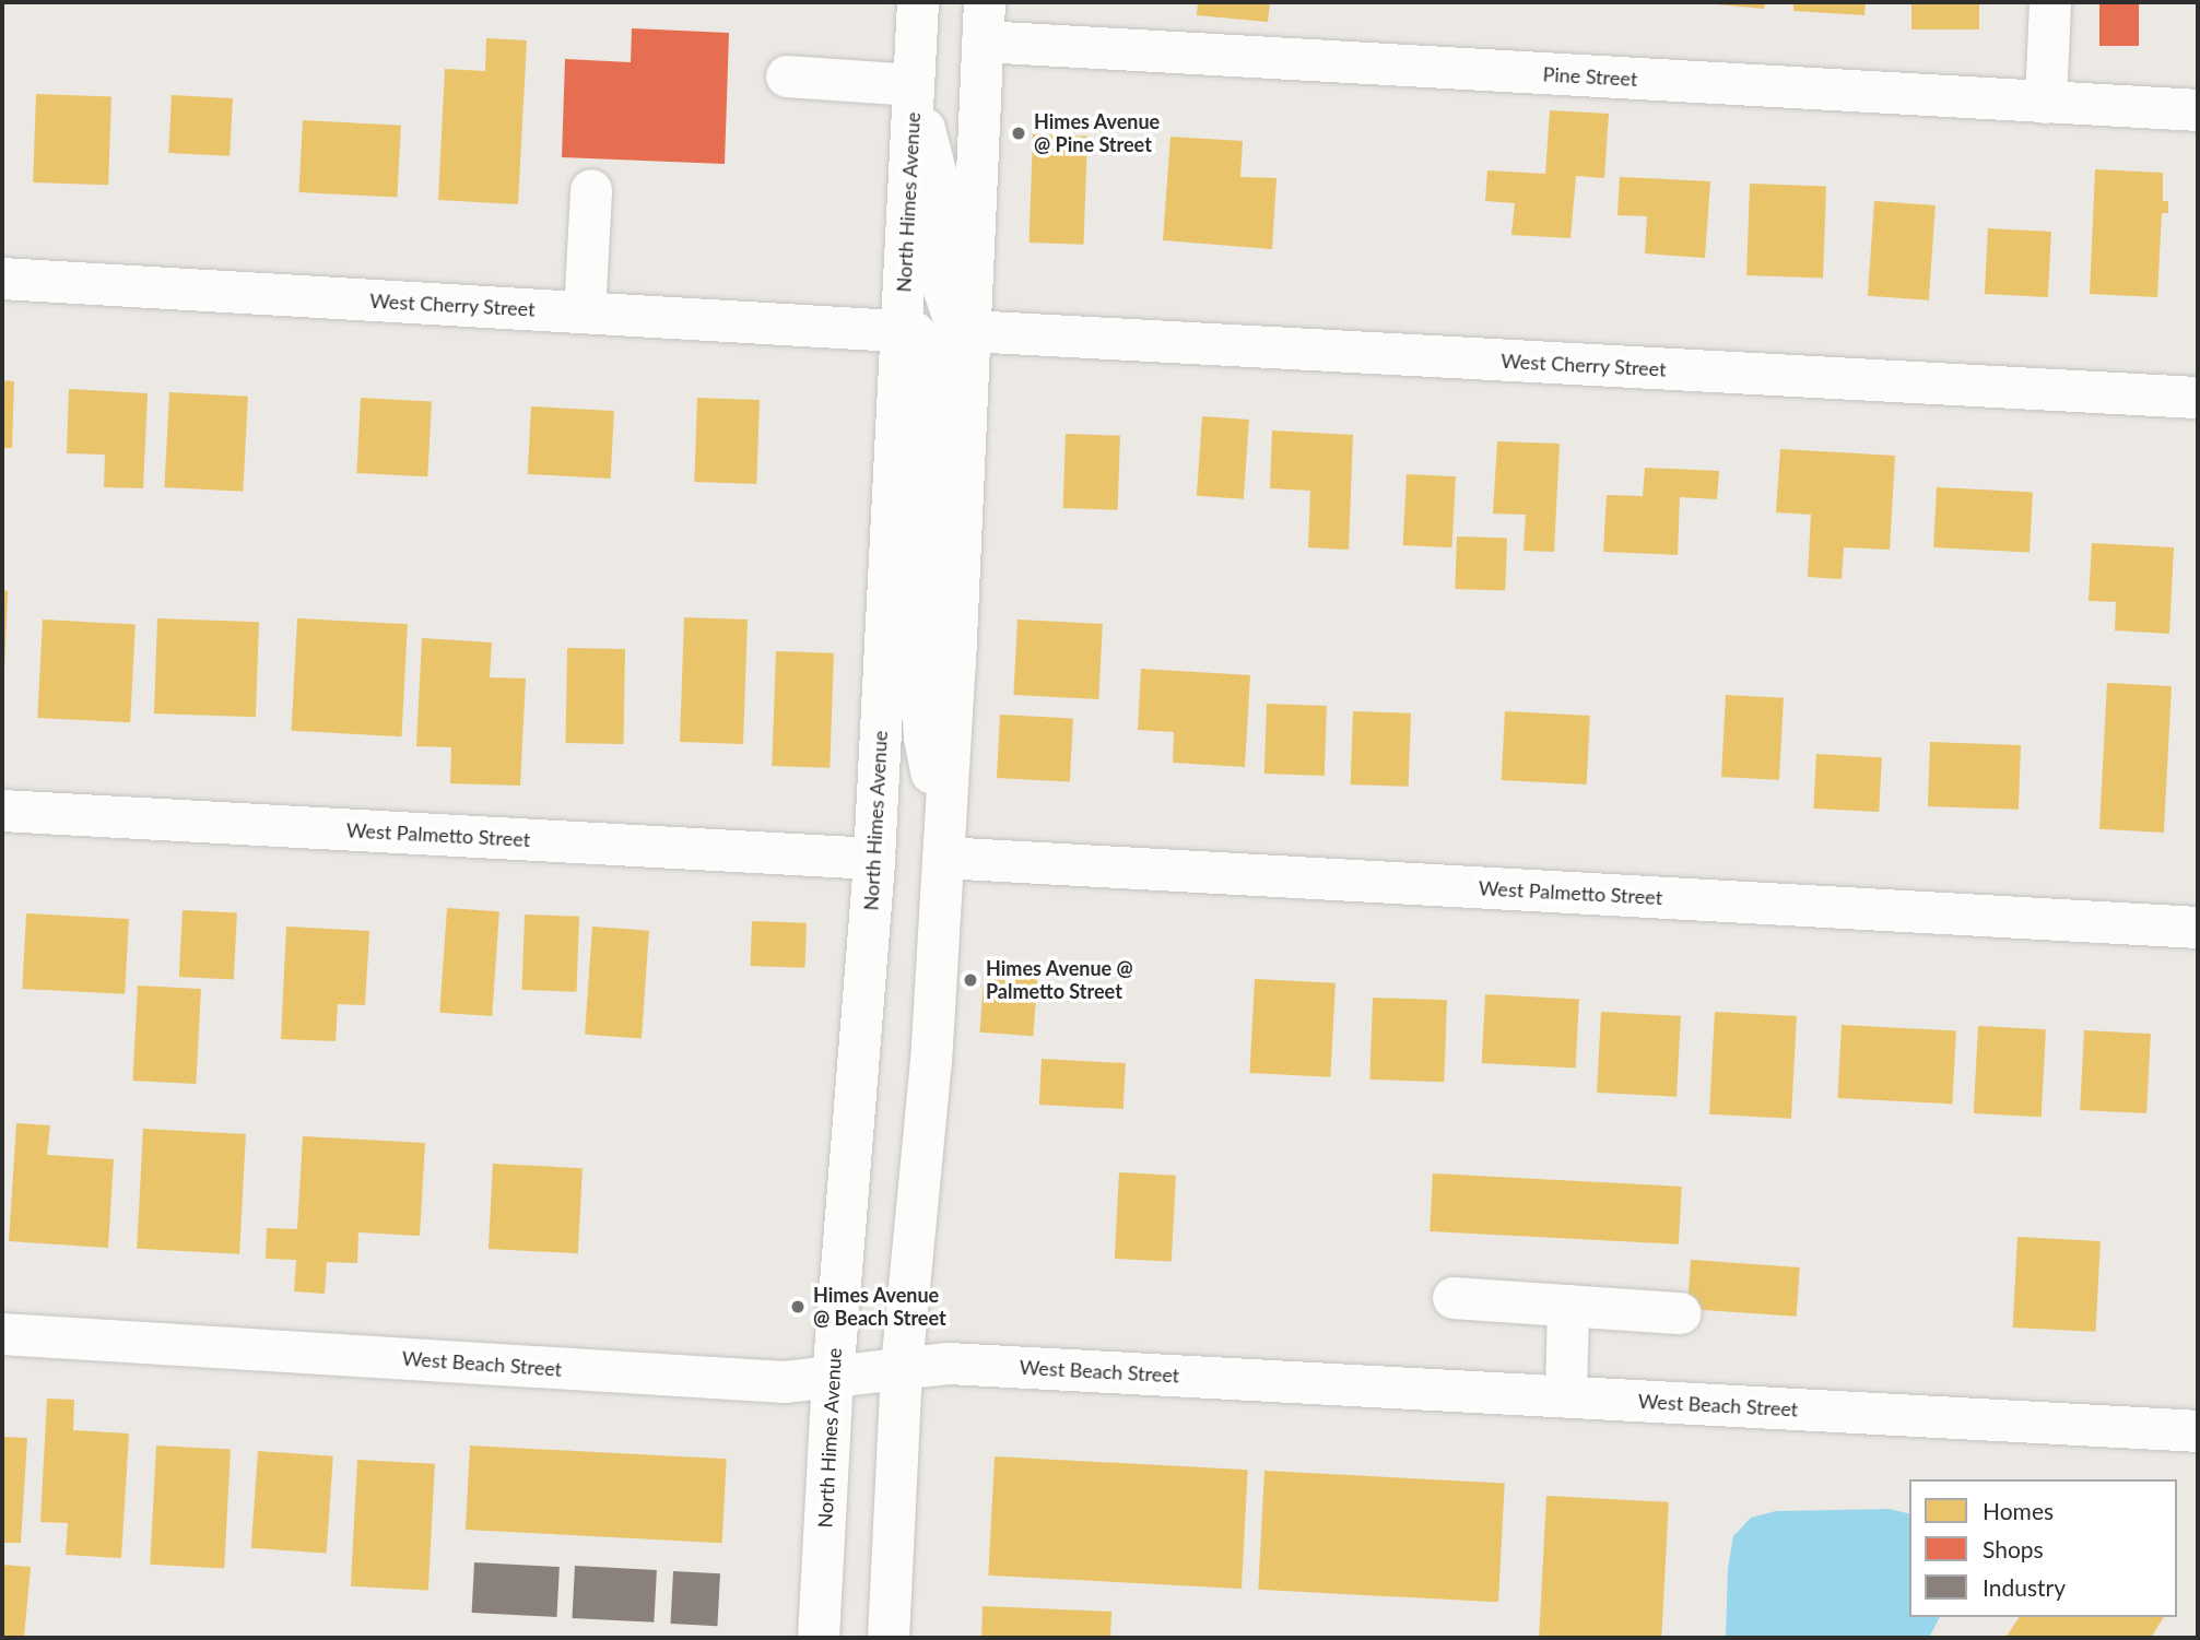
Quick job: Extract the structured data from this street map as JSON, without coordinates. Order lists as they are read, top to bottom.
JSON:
{
  "streets": {
    "street": [
      "Pine Street",
      "North Himes Avenue",
      "West Cherry Street",
      "West Palmetto Street",
      "West Beach Street"
    ]
  },
  "crossings": [
    ["North Himes Avenue", "West Cherry Street"],
    ["North Himes Avenue", "West Palmetto Street"],
    ["North Himes Avenue", "West Beach Street"]
  ],
  "places": ["Himes Avenue @ Pine Street", "Himes Avenue @ Palmetto Street", "Himes Avenue @ Beach Street"],
  "legend": ["Homes", "Shops", "Industry"]
}
